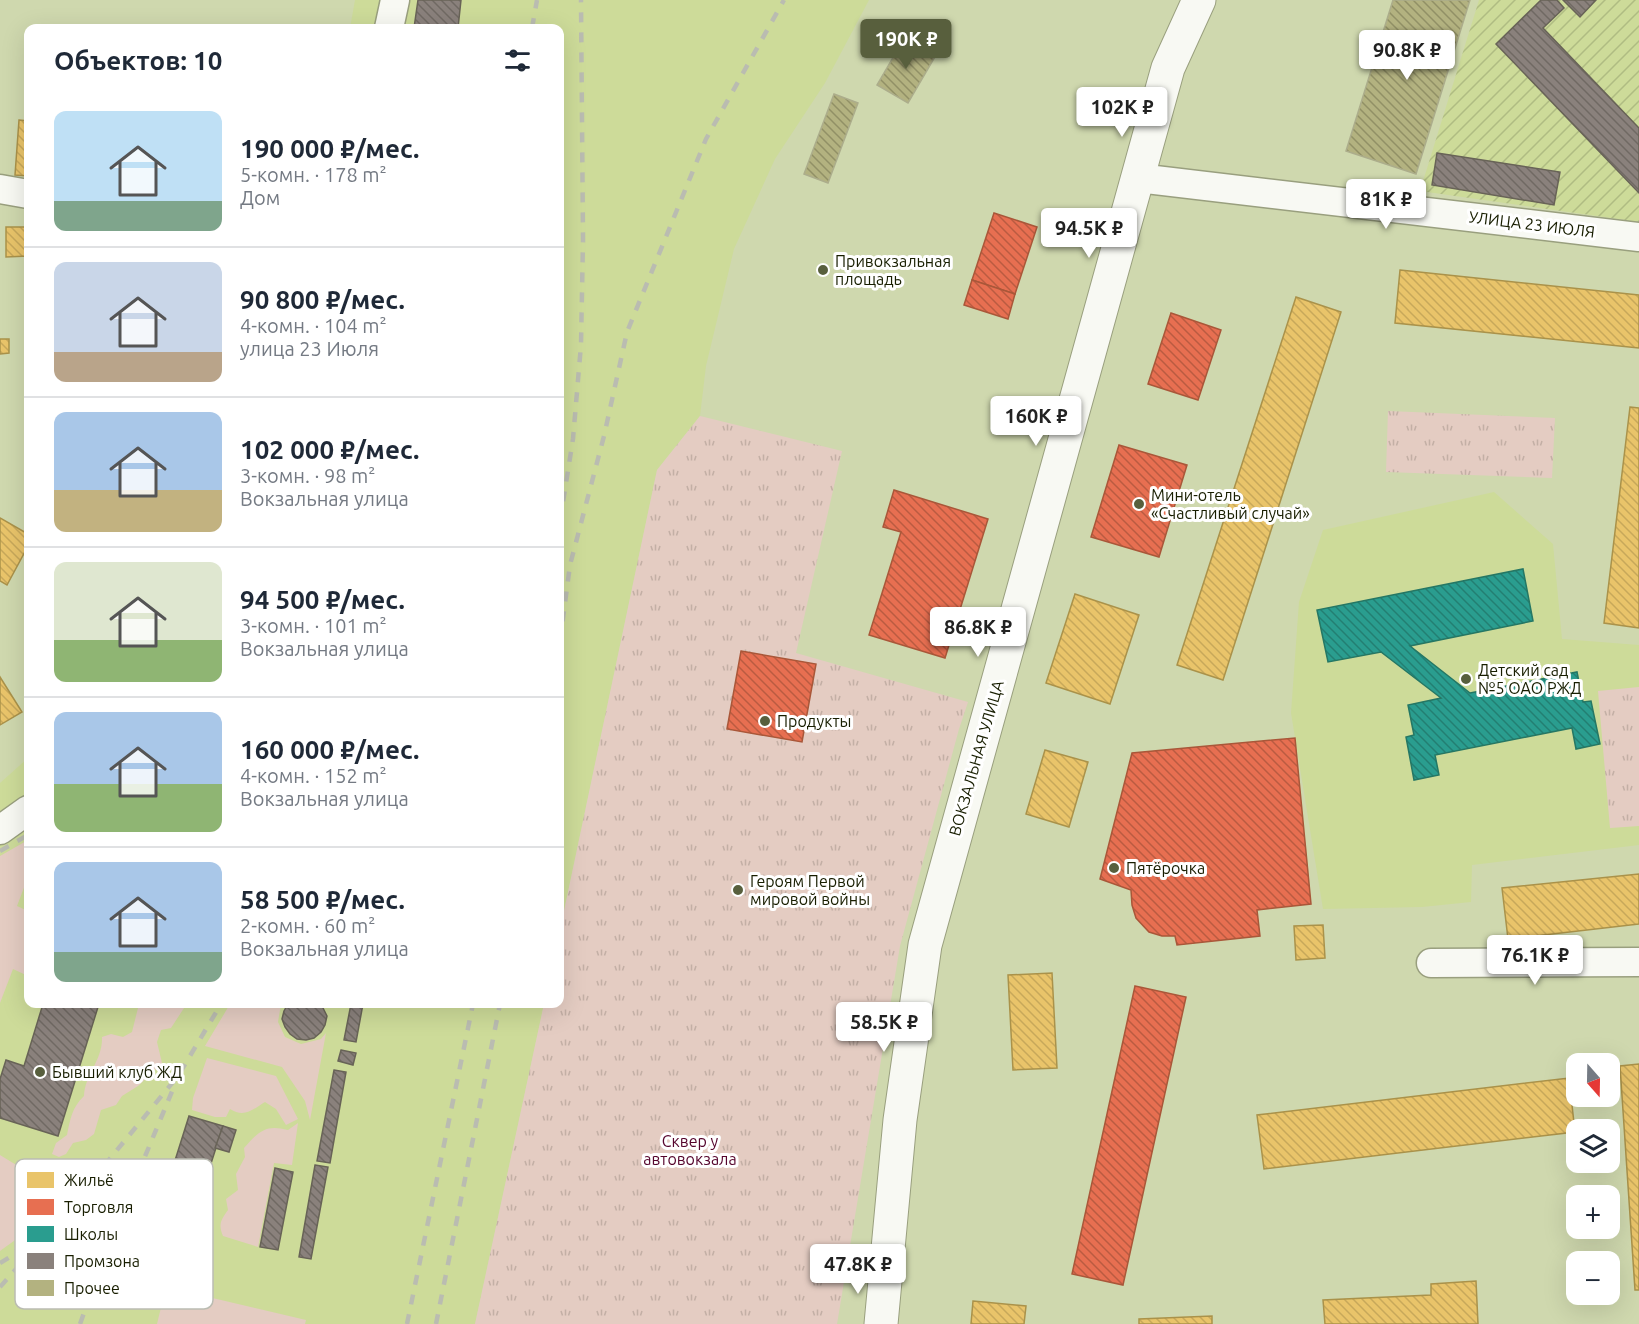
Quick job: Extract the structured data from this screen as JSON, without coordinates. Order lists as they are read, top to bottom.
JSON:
{
  "streets": {
    "main road": ["ВОКЗАЛЬНАЯ УЛИЦА"],
    "street": ["УЛИЦА 23 ИЮЛЯ"]
  },
  "crossings": [
    ["УЛИЦА 23 ИЮЛЯ", "ВОКЗАЛЬНАЯ УЛИЦА"]
  ],
  "parks": ["Сквер у автовокзала"],
  "places": [
    "Привокзальная площадь",
    "Мини-отель «Счастливый случай»",
    "Детский сад №5 ОАО РЖД",
    "Продукты",
    "Пятёрочка",
    "Героям Первой мировой войны",
    "Бывший клуб ЖД"
  ],
  "legend": [
    "Жильё",
    "Торговля",
    "Школы",
    "Промзона",
    "Прочее"
  ],
  "north": "bottom",
  "page": {
    "price": [
      "190K ₽",
      "90.8K ₽",
      "102K ₽",
      "81K ₽",
      "94.5K ₽",
      "160K ₽",
      "86.8K ₽",
      "76.1K ₽",
      "58.5K ₽",
      "47.8K ₽"
    ],
    "heading": "Объектов: 10",
    "list": [
      {
        "name": "190 000 ₽/мес.",
        "note": "5-комн. · 178 m² · Дом"
      },
      {
        "name": "90 800 ₽/мес.",
        "note": "4-комн. · 104 m² · улица 23 Июля"
      },
      {
        "name": "102 000 ₽/мес.",
        "note": "3-комн. · 98 m² · Вокзальная улица"
      },
      {
        "name": "94 500 ₽/мес.",
        "note": "3-комн. · 101 m² · Вокзальная улица"
      },
      {
        "name": "160 000 ₽/мес.",
        "note": "4-комн. · 152 m² · Вокзальная улица"
      },
      {
        "name": "58 500 ₽/мес.",
        "note": "2-комн. · 60 m² · Вокзальная улица"
      }
    ],
    "map_buttons": ["+", "−"]
  }
}
